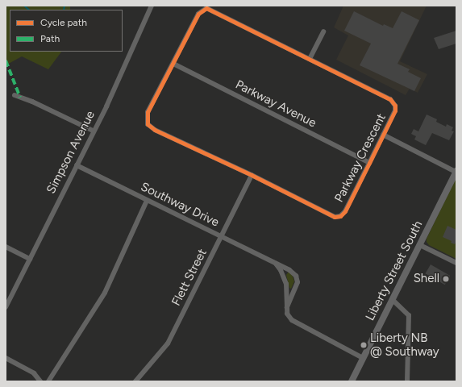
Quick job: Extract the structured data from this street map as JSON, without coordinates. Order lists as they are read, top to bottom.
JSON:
{
  "streets": {
    "main road": ["Liberty Street South"],
    "street": [
      "Parkway Avenue",
      "Simpson Avenue",
      "Parkway Crescent",
      "Southway Drive",
      "Flett Street"
    ]
  },
  "crossings": [
    ["Parkway Avenue", "Parkway Crescent"],
    ["Simpson Avenue", "Southway Drive"],
    ["Parkway Crescent", "Liberty Street South"],
    ["Parkway Crescent", "Flett Street"],
    ["Southway Drive", "Flett Street"]
  ],
  "places": ["Shell", "Liberty NB @ Southway"],
  "legend": ["Cycle path", "Path"]
}
